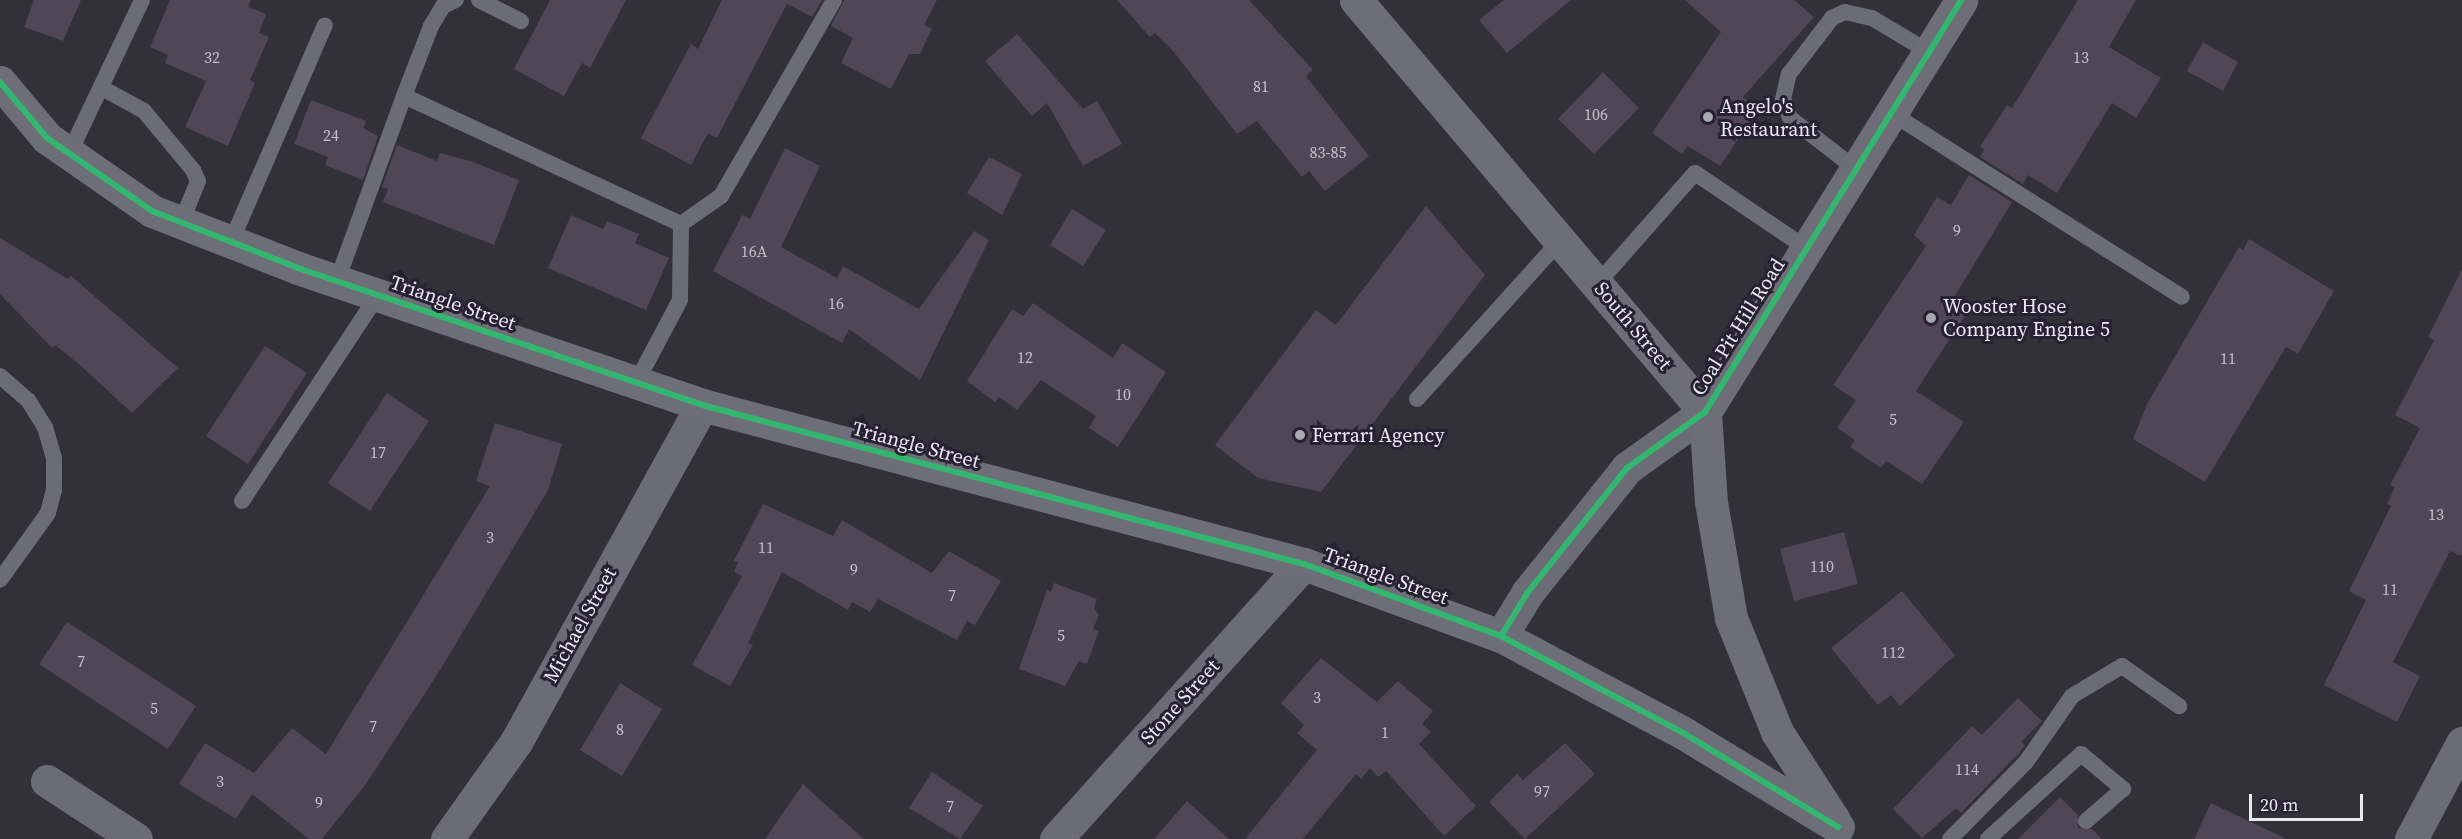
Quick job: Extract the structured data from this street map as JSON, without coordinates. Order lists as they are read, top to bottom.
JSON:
{
  "streets": {
    "street": [
      "Triangle Street",
      "South Street",
      "Coal Pit Hill Road",
      "Michael Street",
      "Stone Street"
    ]
  },
  "crossings": [
    ["Triangle Street", "Coal Pit Hill Road"],
    ["Triangle Street", "Michael Street"],
    ["Triangle Street", "Stone Street"],
    ["South Street", "Coal Pit Hill Road"]
  ],
  "places": ["Angelo's Restaurant", "Wooster Hose Company Engine 5", "Ferrari Agency"],
  "house_numbers": [
    "32",
    "13",
    "81",
    "106",
    "24",
    "83-85",
    "9",
    "16A",
    "16",
    "12",
    "11",
    "10",
    "5",
    "17",
    "13",
    "3",
    "11",
    "110",
    "9",
    "11",
    "7",
    "5",
    "112",
    "7",
    "3",
    "5",
    "7",
    "8",
    "1",
    "114",
    "3",
    "97",
    "9",
    "7"
  ],
  "scale_bar": "20 m"
}
